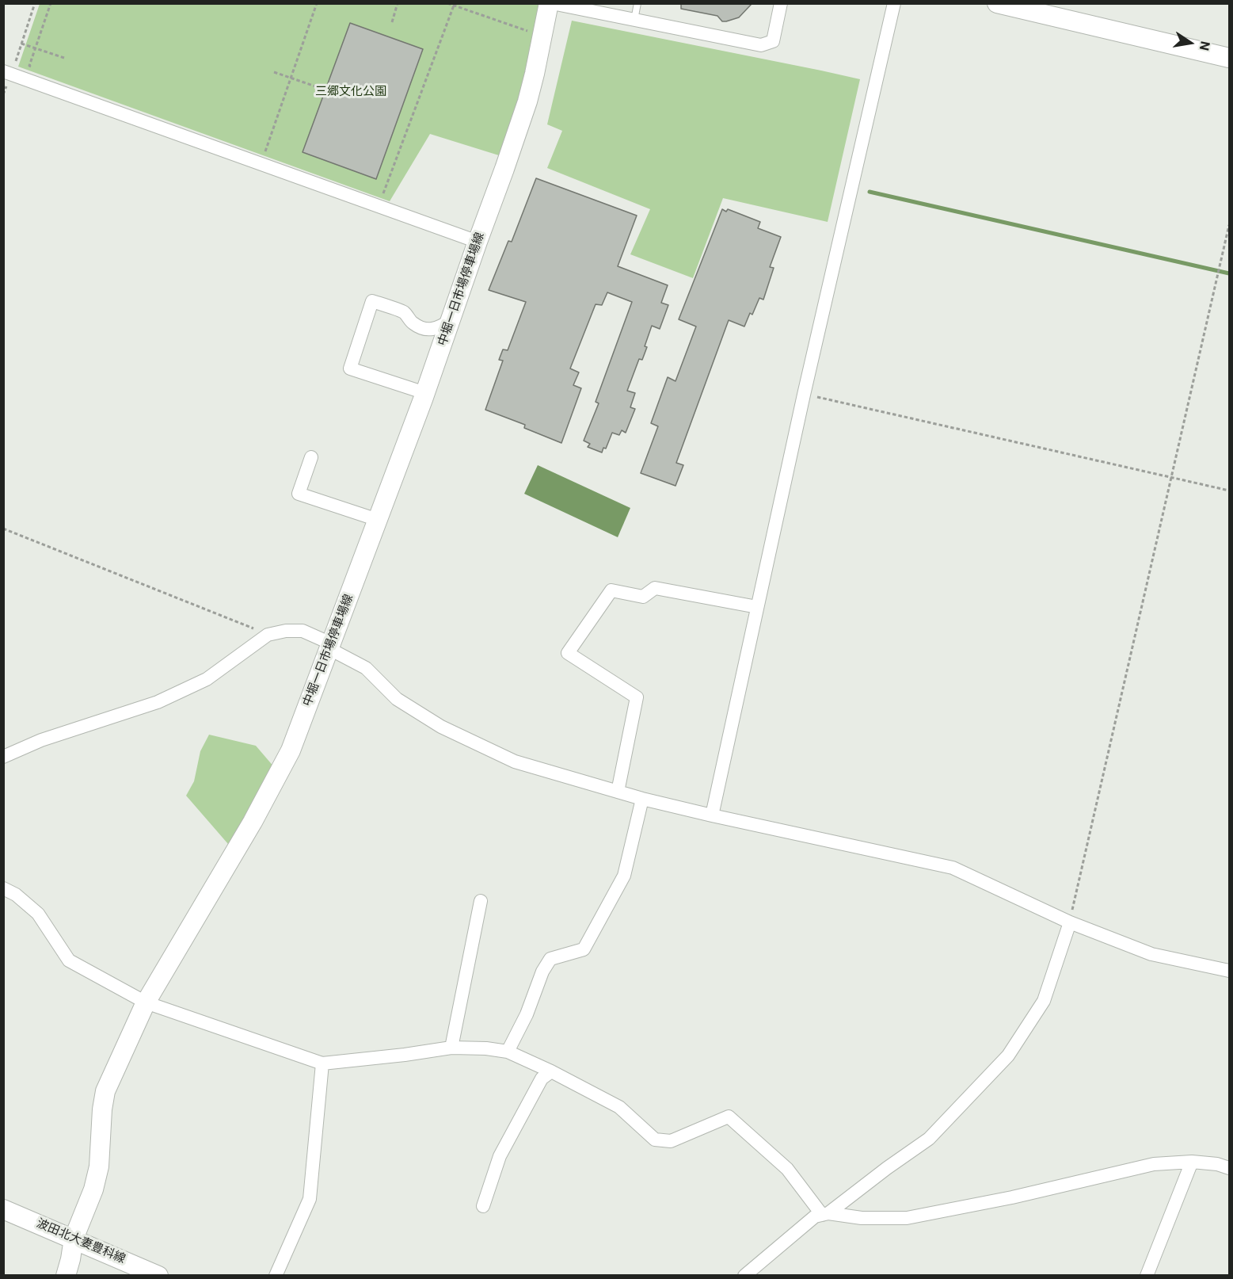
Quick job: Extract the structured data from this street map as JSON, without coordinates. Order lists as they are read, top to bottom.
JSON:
{
  "streets": {
    "main road": ["中堀一日市場停車場線", "波田北大妻豊科線"]
  },
  "crossings": [
    ["中堀一日市場停車場線", "波田北大妻豊科線"]
  ],
  "parks": ["三郷文化公園"],
  "north": "right"
}
